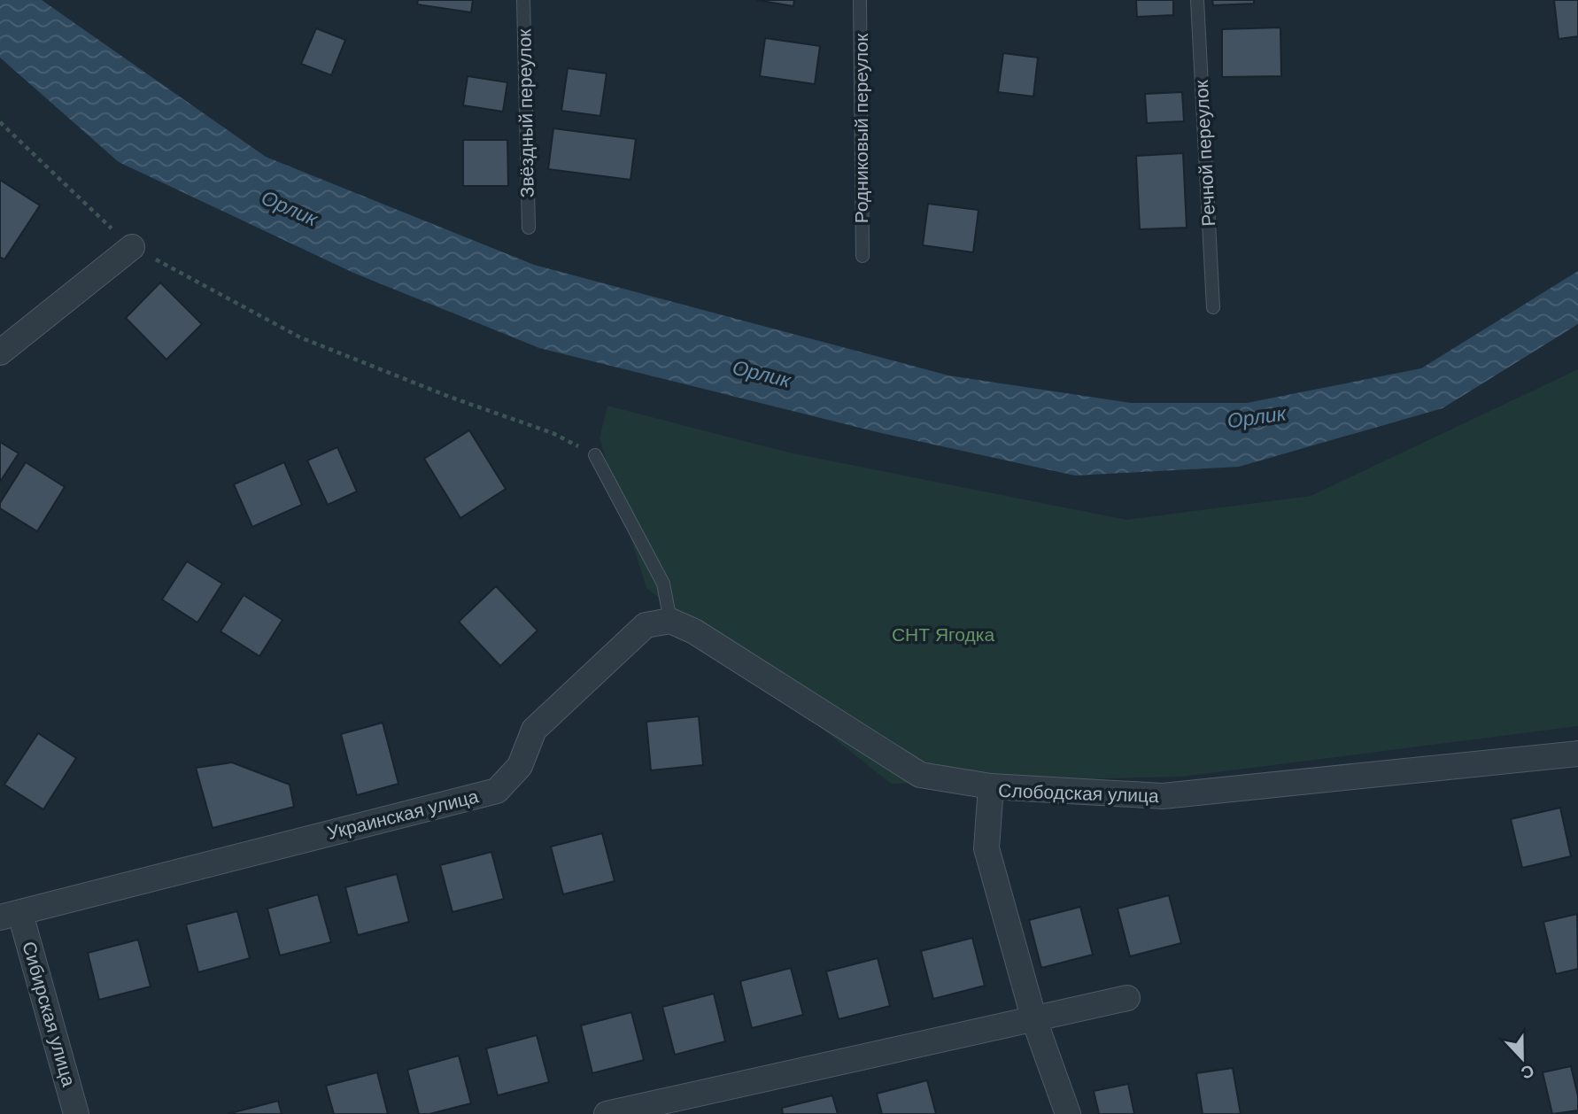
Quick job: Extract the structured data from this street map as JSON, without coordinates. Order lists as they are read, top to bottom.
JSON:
{
  "streets": {
    "street": ["Слободская улица", "Украинская улица", "Сибирская улица"],
    "lane": ["Звёздный переулок", "Родниковый переулок", "Речной переулок"]
  },
  "crossings": [
    ["Украинская улица", "Сибирская улица"]
  ],
  "water": ["Орлик"],
  "parks": ["СНТ Ягодка"],
  "north": "bottom"
}
